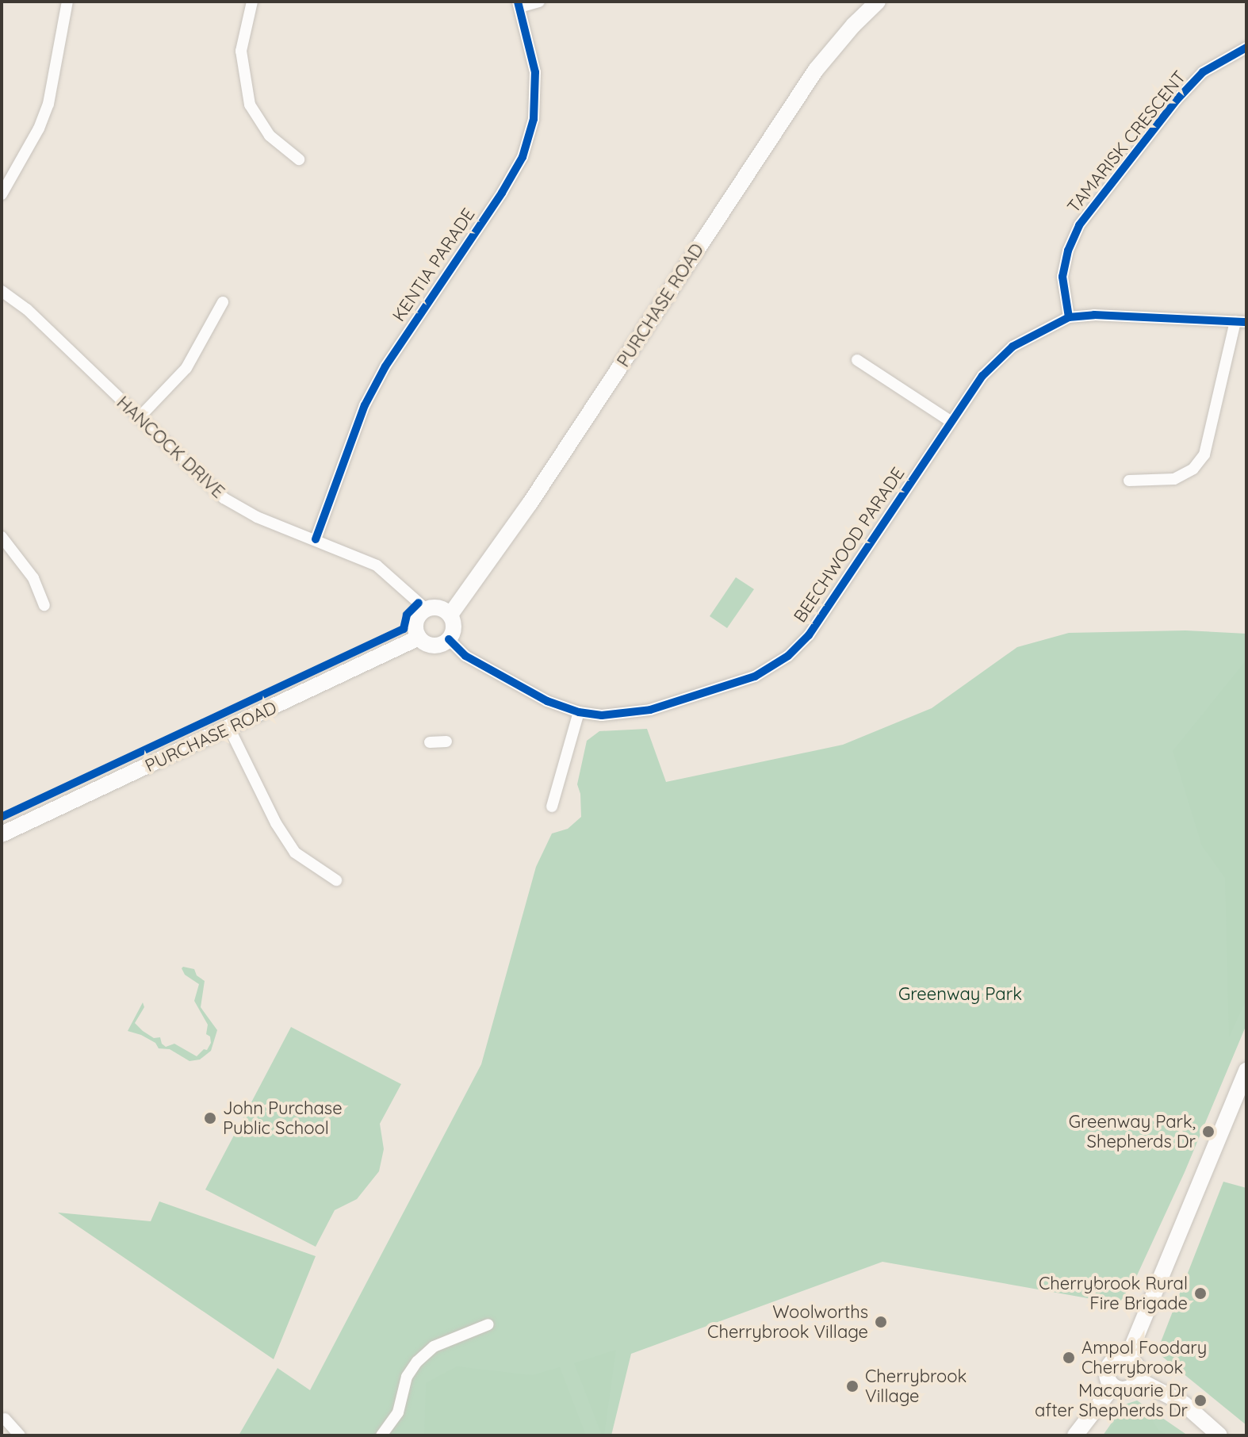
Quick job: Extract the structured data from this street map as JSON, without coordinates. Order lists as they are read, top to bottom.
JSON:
{
  "streets": {
    "main road": ["PURCHASE ROAD"],
    "street": [
      "TAMARISK CRESCENT",
      "KENTIA PARADE",
      "HANCOCK DRIVE",
      "BEECHWOOD PARADE"
    ]
  },
  "crossings": [
    ["TAMARISK CRESCENT", "BEECHWOOD PARADE"],
    ["KENTIA PARADE", "HANCOCK DRIVE"],
    ["PURCHASE ROAD", "HANCOCK DRIVE"],
    ["PURCHASE ROAD", "BEECHWOOD PARADE"],
    ["HANCOCK DRIVE", "BEECHWOOD PARADE"]
  ],
  "parks": ["Greenway Park"],
  "places": [
    "John Purchase Public School",
    "Greenway Park, Shepherds Dr",
    "Cherrybrook Rural Fire Brigade",
    "Woolworths Cherrybrook Village",
    "Ampol Foodary Cherrybrook",
    "Cherrybrook Village",
    "Macquarie Dr after Shepherds Dr"
  ]
}
